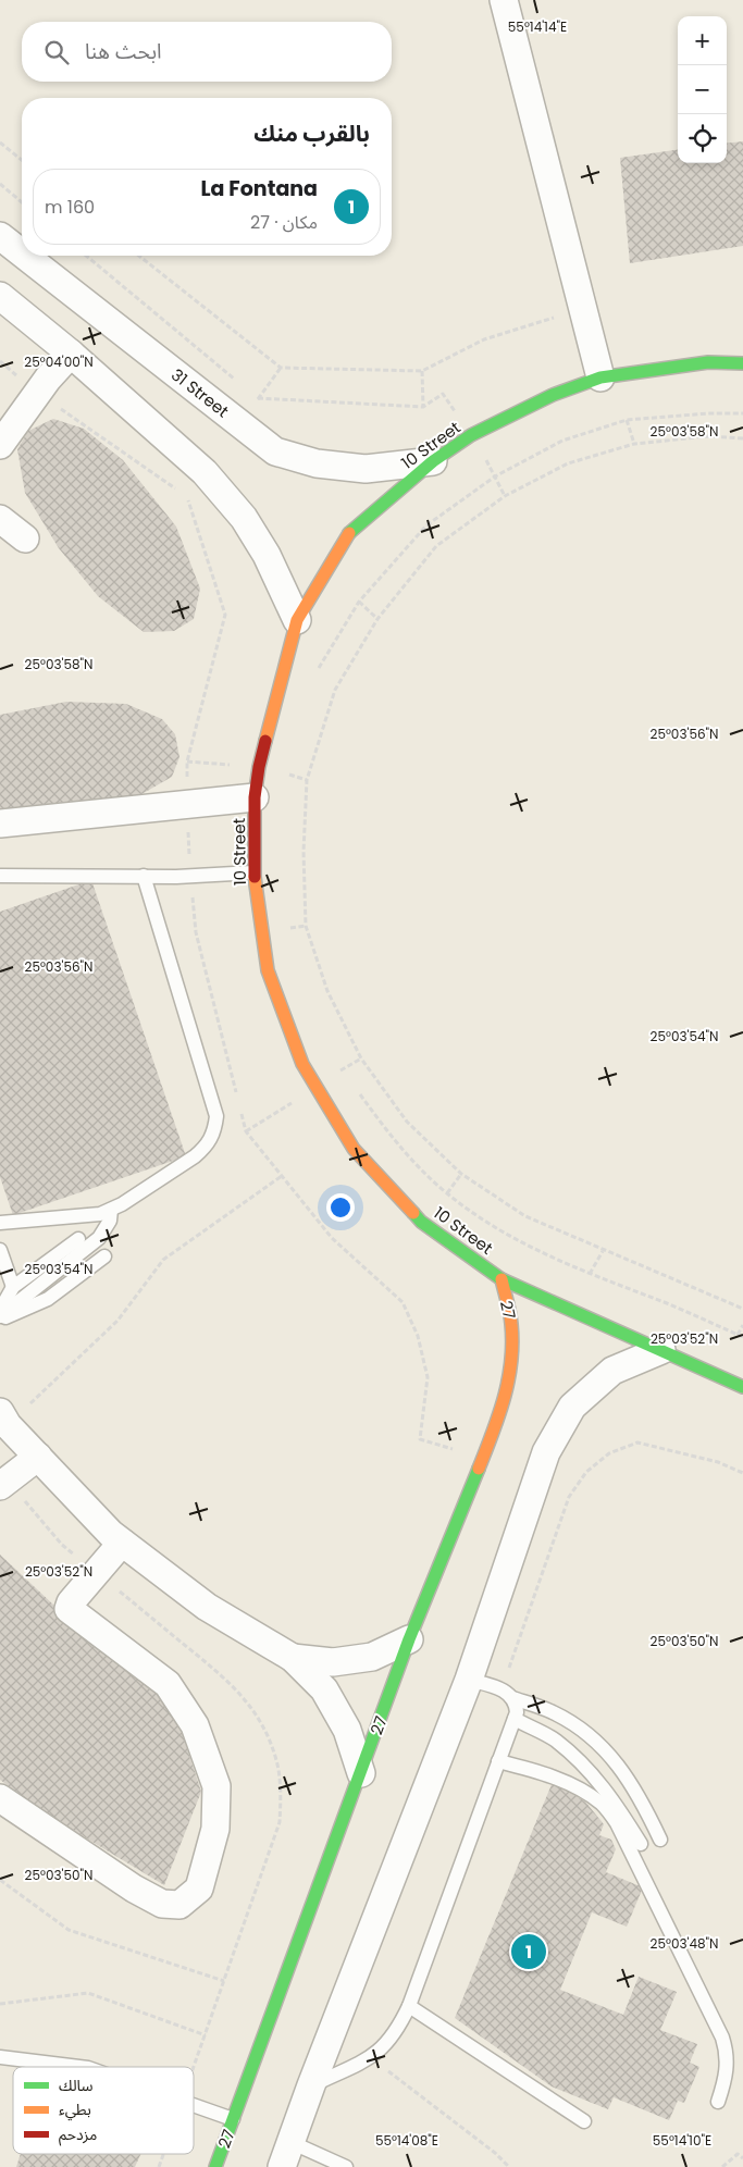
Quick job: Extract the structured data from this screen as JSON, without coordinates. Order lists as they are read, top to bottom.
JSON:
{
  "streets": {
    "street": ["31 Street", "10 Street", "27"]
  },
  "crossings": [
    ["31 Street", "10 Street"],
    ["10 Street", "27"]
  ],
  "legend": ["سالك", "بطيء", "مزدحم"],
  "page": {
    "map_buttons": ["+", "−"],
    "search": "ابحث هنا",
    "heading": "بالقرب منك",
    "list": [
      {
        "mark": "1",
        "name": "La Fontana",
        "note": "مكان · 27",
        "value": "160 m"
      }
    ],
    "pins": "1"
  },
  "coordinates": [
    "55°14'14\"E",
    "25°04'00\"N",
    "25°03'58\"N",
    "25°03'56\"N",
    "25°03'54\"N",
    "25°03'52\"N",
    "25°03'50\"N",
    "25°03'48\"N",
    "55°14'08\"E",
    "55°14'10\"E"
  ]
}
